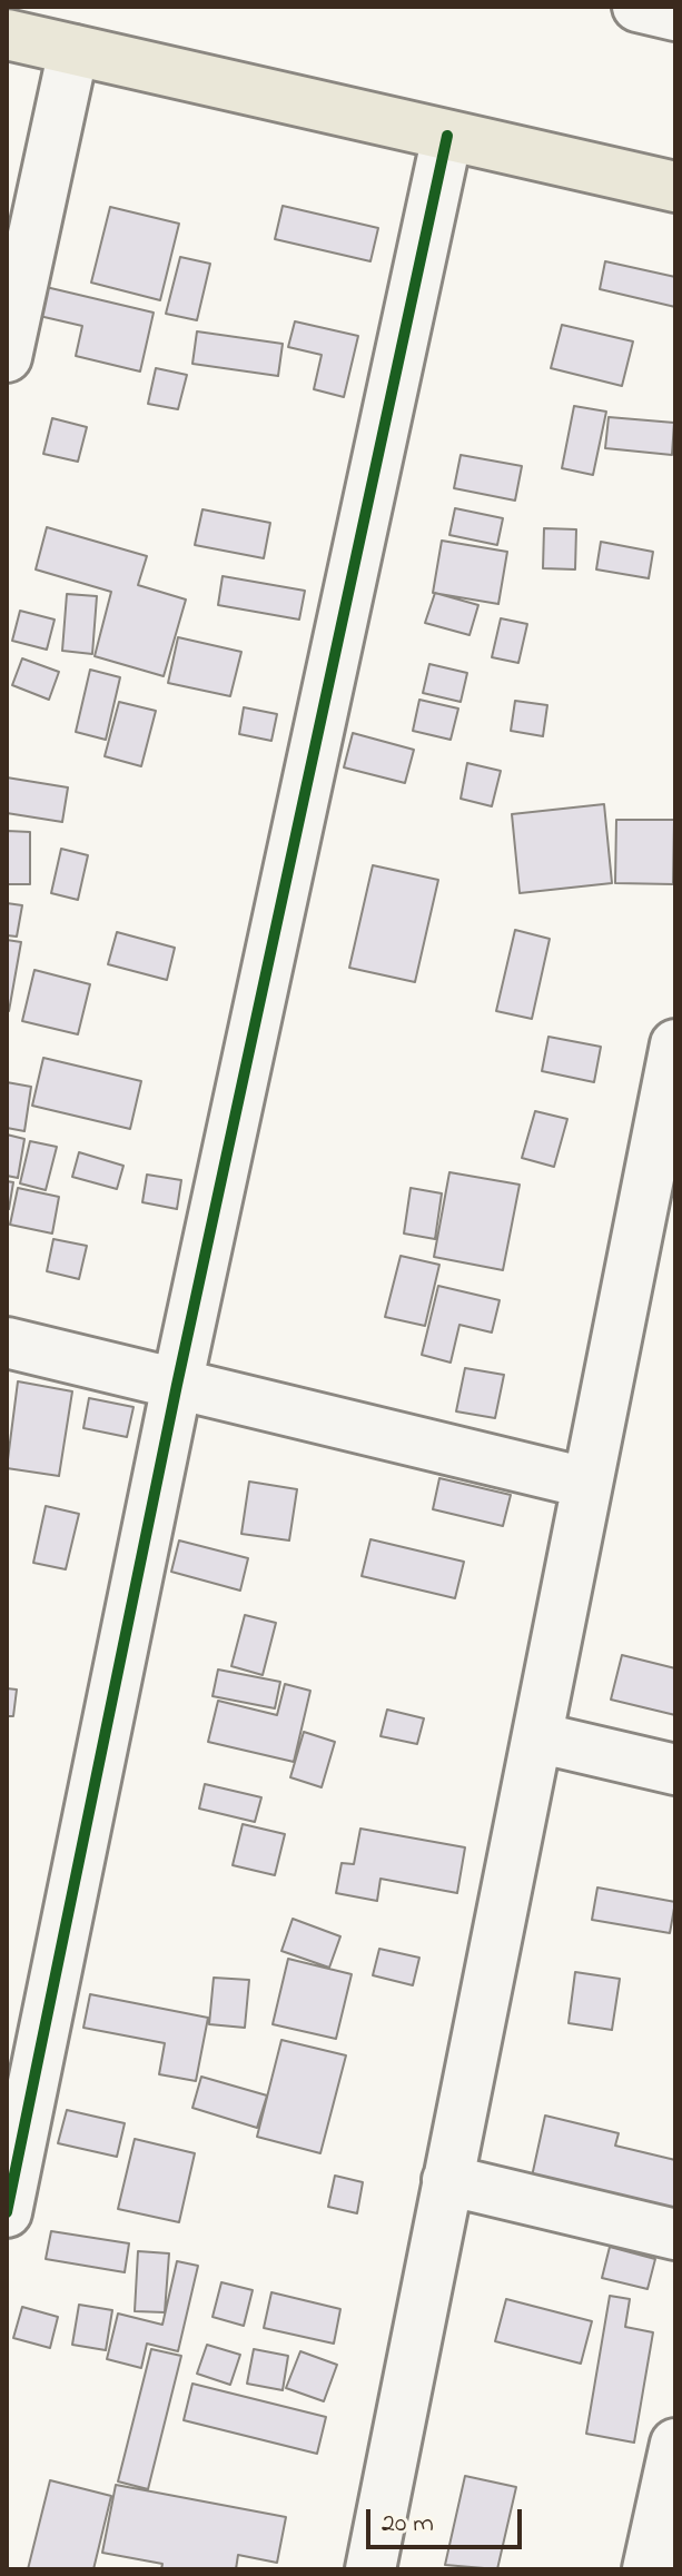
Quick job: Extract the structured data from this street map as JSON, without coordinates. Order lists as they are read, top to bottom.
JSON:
{
  "scale_bar": "20 m"
}
